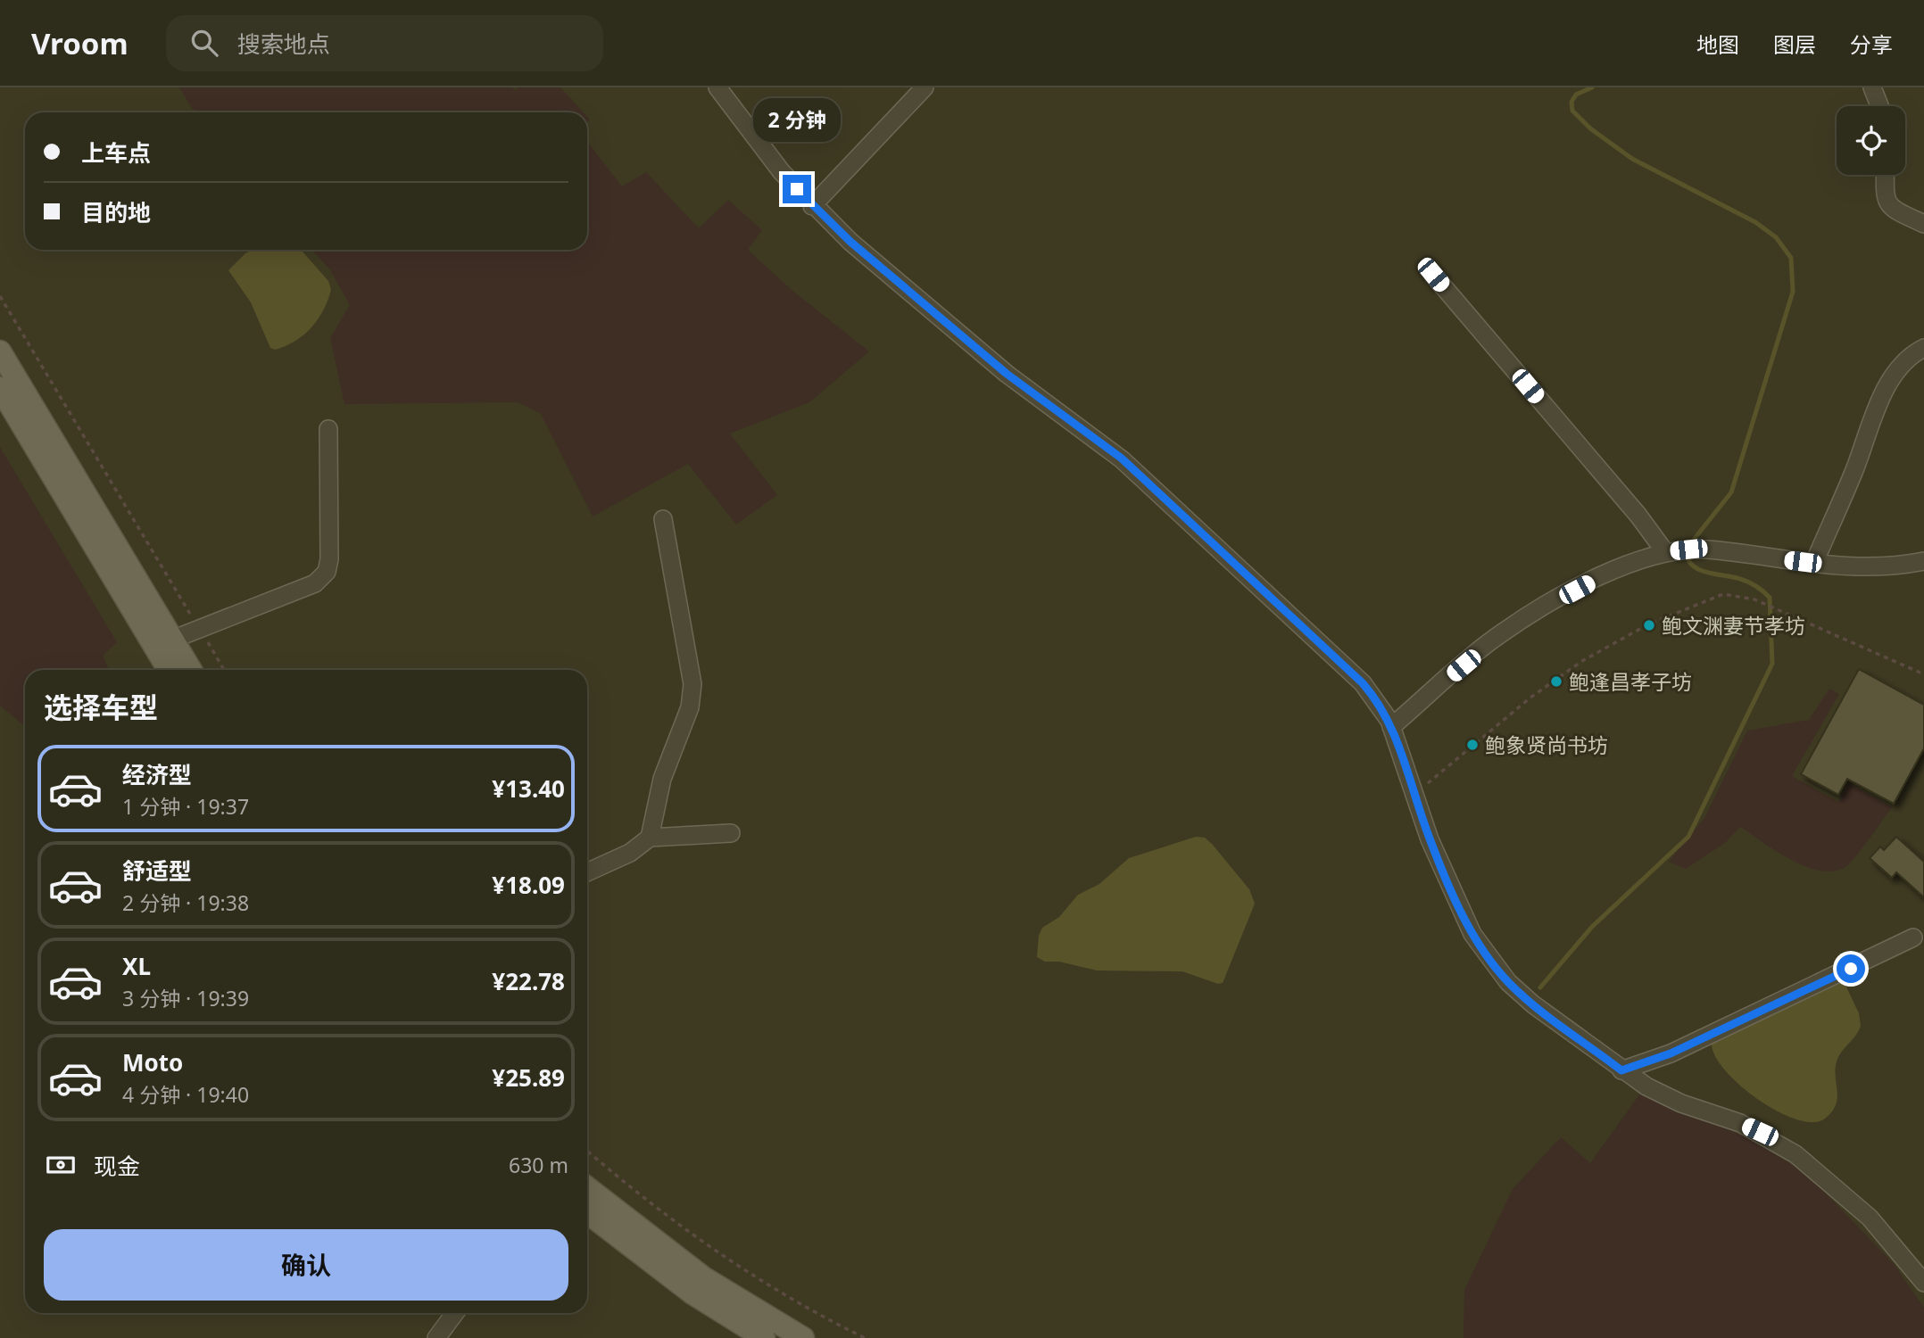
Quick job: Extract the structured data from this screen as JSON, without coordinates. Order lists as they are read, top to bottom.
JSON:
{
  "places": ["鲍文渊妻节孝坊", "鲍逢昌孝子坊", "鲍象贤尚书坊"],
  "page": {
    "header": "Vroom",
    "search": "搜索地点",
    "nav": ["地图", "图层", "分享"],
    "bubble": "2 分钟",
    "banner": ["上车点", "目的地"],
    "heading": "选择车型",
    "list": [
      {
        "name": "经济型",
        "note": "1 分钟 · 19:37",
        "value": "¥13.40"
      },
      {
        "name": "舒适型",
        "note": "2 分钟 · 19:38",
        "value": "¥18.09"
      },
      {
        "name": "XL",
        "note": "3 分钟 · 19:39",
        "value": "¥22.78"
      },
      {
        "name": "Moto",
        "note": "4 分钟 · 19:40",
        "value": "¥25.89"
      }
    ],
    "pay": ["现金", "630 m"],
    "buttons": "确认"
  }
}
